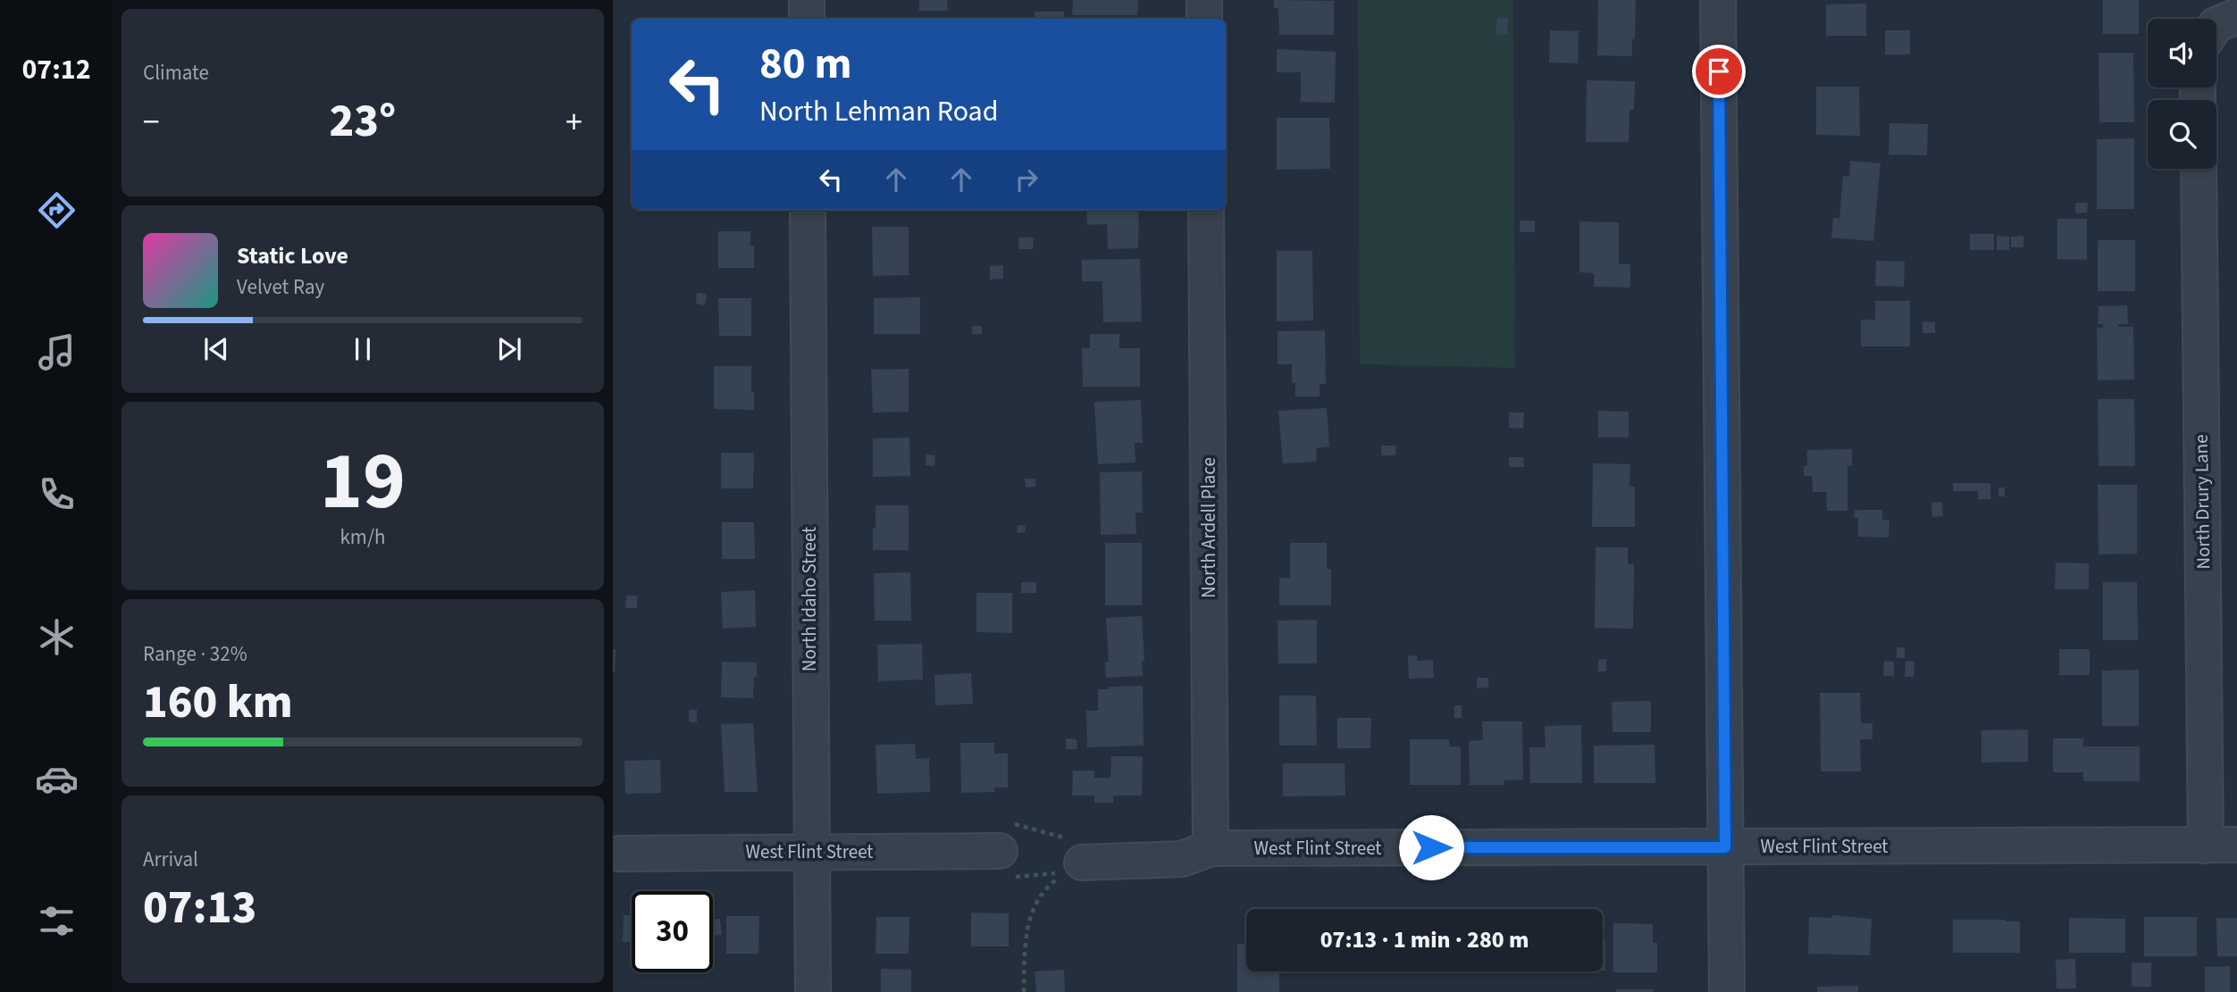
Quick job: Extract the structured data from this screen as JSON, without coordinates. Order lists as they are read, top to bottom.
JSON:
{
  "streets": {
    "street": [
      "North Drury Lane",
      "North Ardell Place",
      "North Idaho Street",
      "West Flint Street"
    ]
  },
  "crossings": [
    ["North Drury Lane", "West Flint Street"],
    ["North Ardell Place", "West Flint Street"],
    ["North Idaho Street", "West Flint Street"]
  ],
  "page": {
    "tabs": "07:12",
    "tile": [
      "Climate",
      ["19", "km/h"],
      ["Range · 32%", "160 km"],
      ["Arrival", "07:13"]
    ],
    "turn": ["80 m", "North Lehman Road"],
    "heat": ["−", "23°", "+"],
    "song": ["Static Love", "Velvet Ray"],
    "limit": "30",
    "trip": "07:13 · 1 min · 280 m"
  }
}
